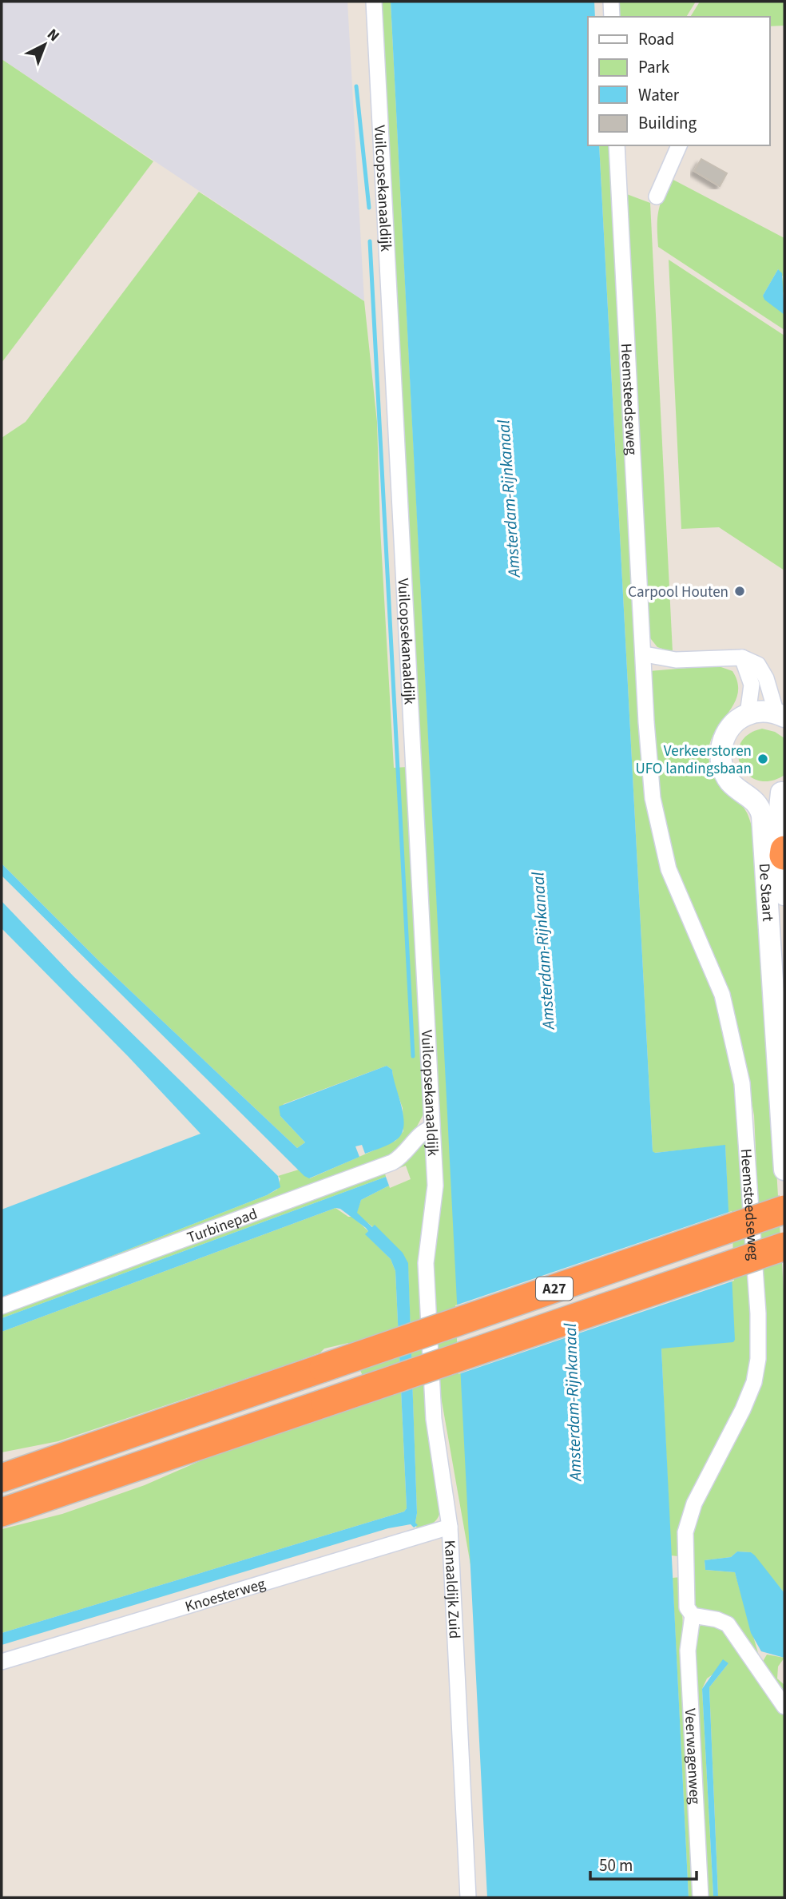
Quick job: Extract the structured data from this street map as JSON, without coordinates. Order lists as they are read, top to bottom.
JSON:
{
  "streets": {
    "highway": ["A27"],
    "main road": ["De Staart"],
    "street": [
      "Vuilcopsekanaaldijk",
      "Heemsteedseweg",
      "Turbinepad",
      "Kanaaldijk Zuid",
      "Knoesterweg",
      "Veerwagenweg"
    ]
  },
  "crossings": [
    ["Vuilcopsekanaaldijk", "Turbinepad"],
    ["Vuilcopsekanaaldijk", "Kanaaldijk Zuid"],
    ["Heemsteedseweg", "Veerwagenweg"],
    ["Kanaaldijk Zuid", "Knoesterweg"]
  ],
  "water": ["Amsterdam-Rijnkanaal"],
  "places": ["Carpool Houten", "Verkeerstoren UFO landingsbaan"],
  "legend": [
    "Road",
    "Park",
    "Water",
    "Building"
  ],
  "scale_bar": "50 m",
  "north": "top right"
}
